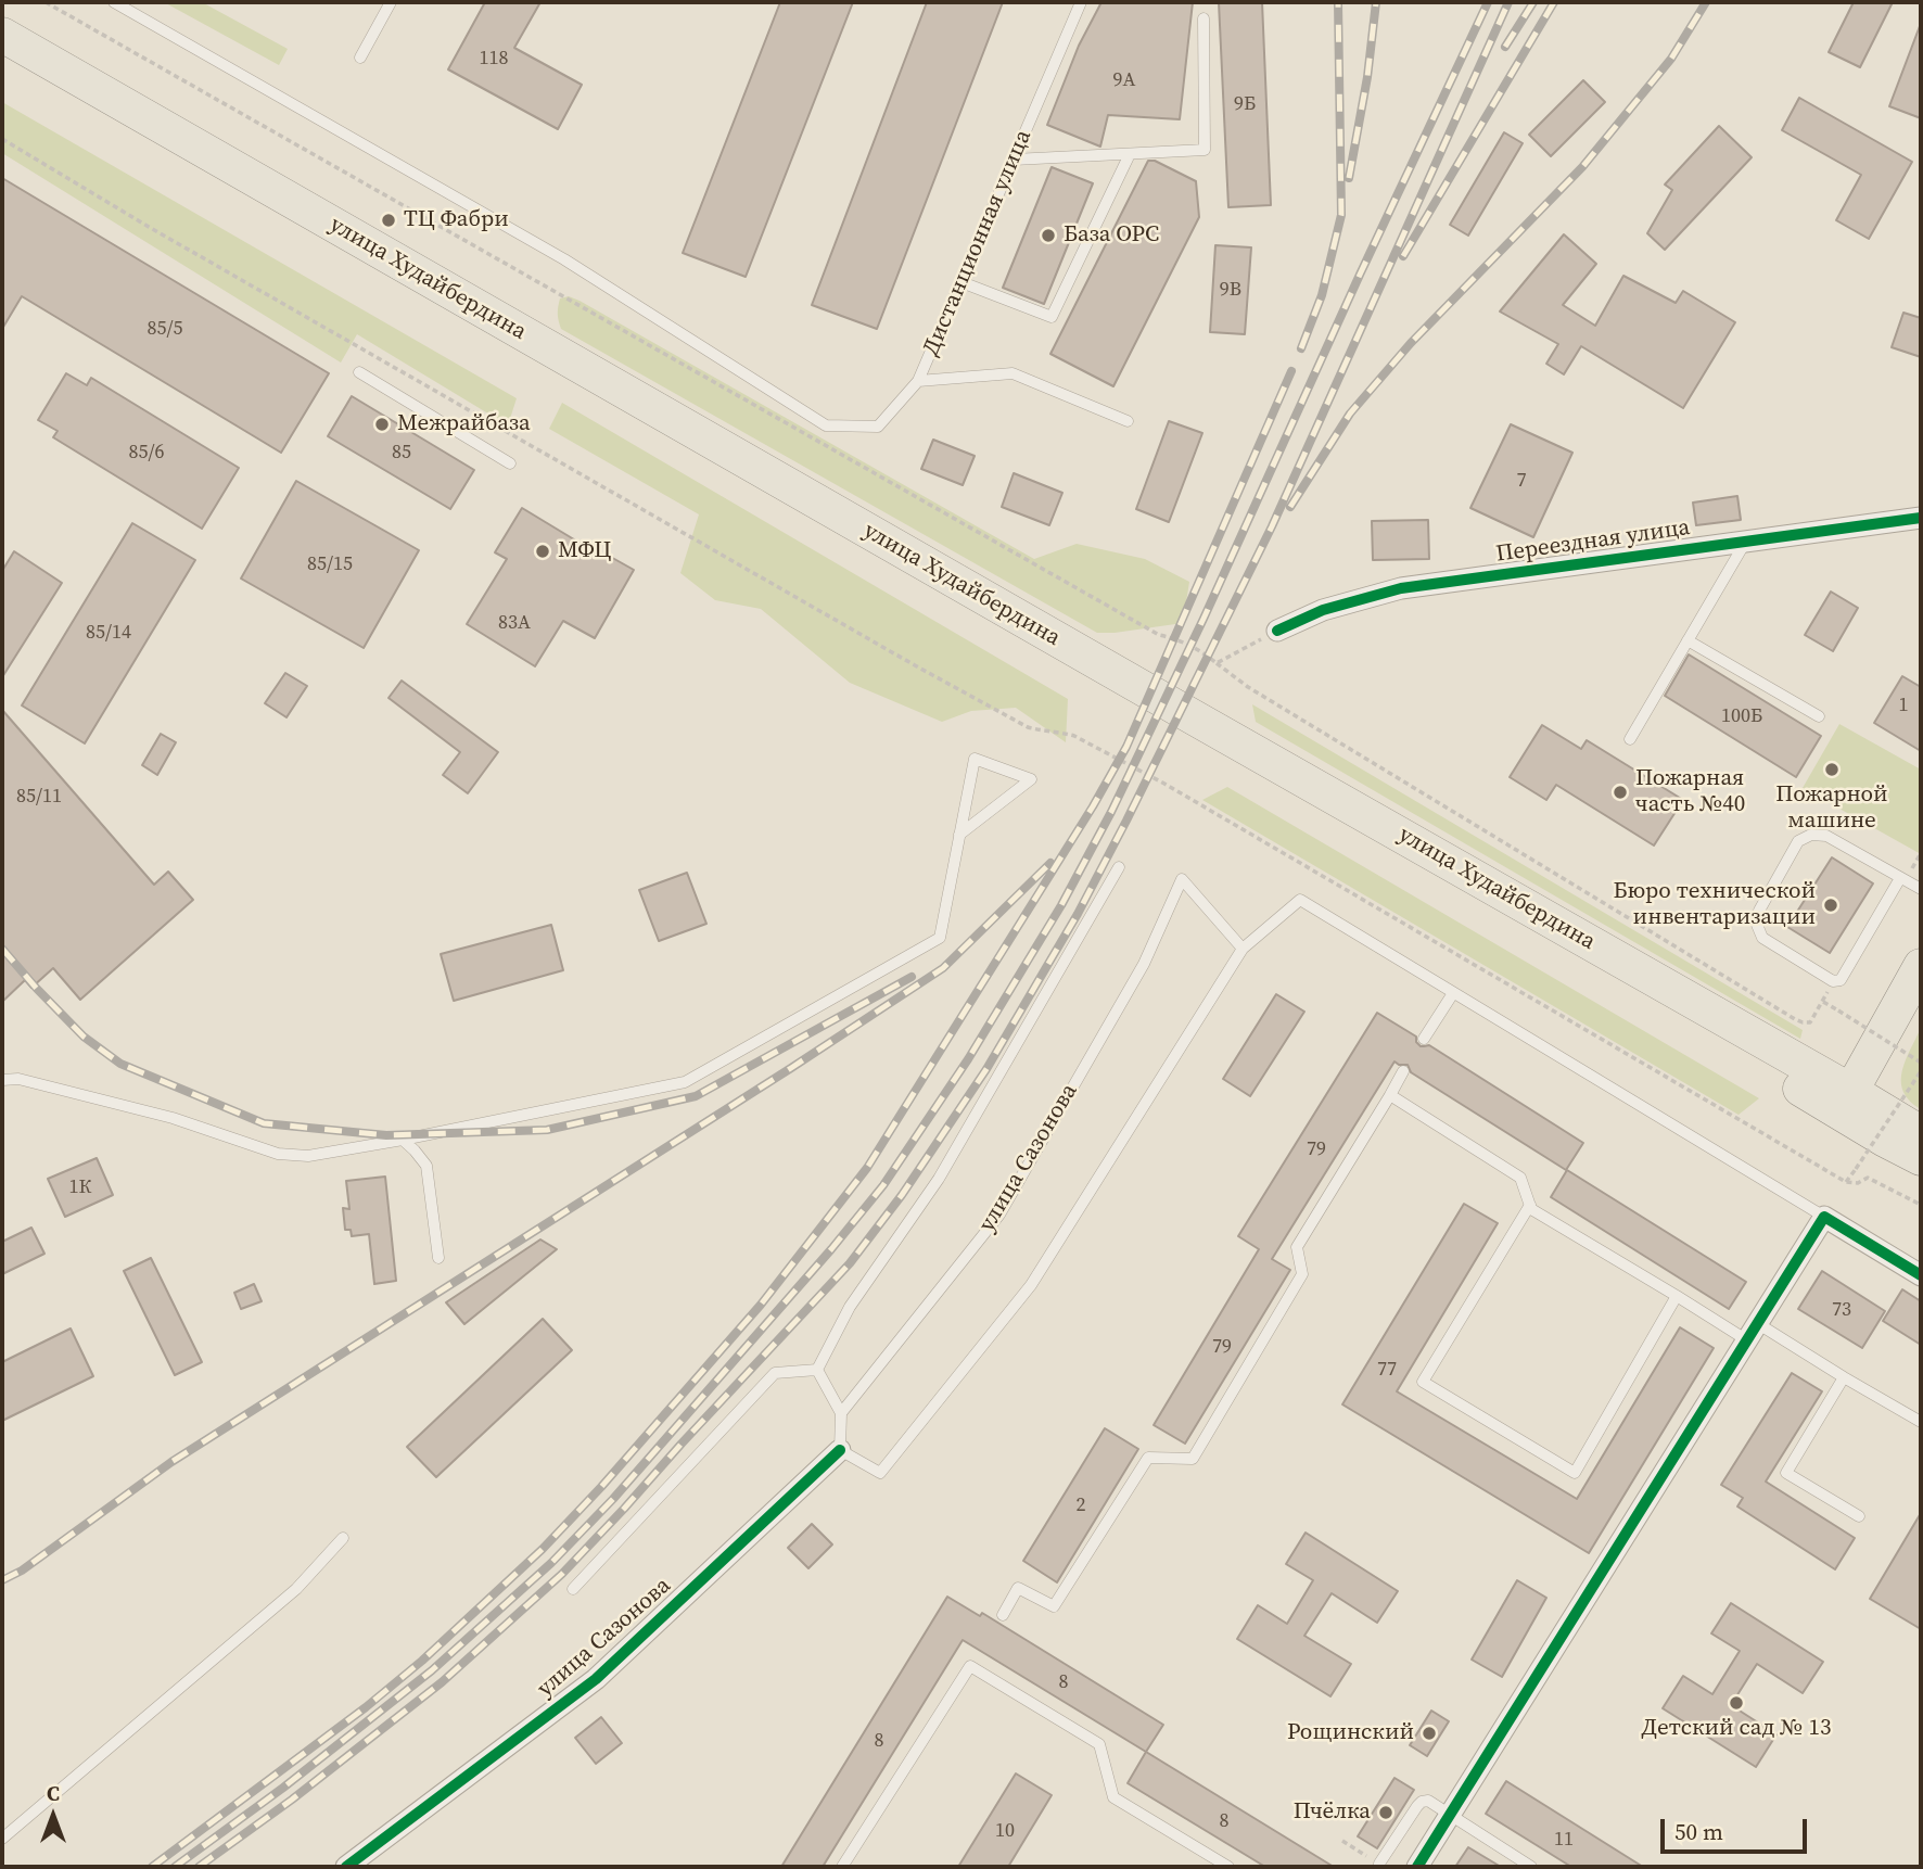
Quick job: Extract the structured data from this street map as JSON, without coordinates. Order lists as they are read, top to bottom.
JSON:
{
  "streets": {
    "main road": ["улица Худайбердина"],
    "street": ["Переездная улица", "улица Сазонова"],
    "lane": ["Дистанционная улица"]
  },
  "places": [
    "ТЦ Фабри",
    "База ОРС",
    "Межрайбаза",
    "МФЦ",
    "Пожарной машине",
    "Пожарная часть №40",
    "Бюро технической инвентаризации",
    "Детский сад № 13",
    "Рощинский",
    "Пчёлка"
  ],
  "house_numbers": [
    "118",
    "9А",
    "9Б",
    "9В",
    "85/5",
    "85/6",
    "85",
    "7",
    "85/15",
    "83А",
    "85/14",
    "1",
    "100Б",
    "85/11",
    "79",
    "1К",
    "73",
    "79",
    "77",
    "2",
    "8",
    "8",
    "8",
    "10",
    "11"
  ],
  "scale_bar": "50 m",
  "north": "top"
}
